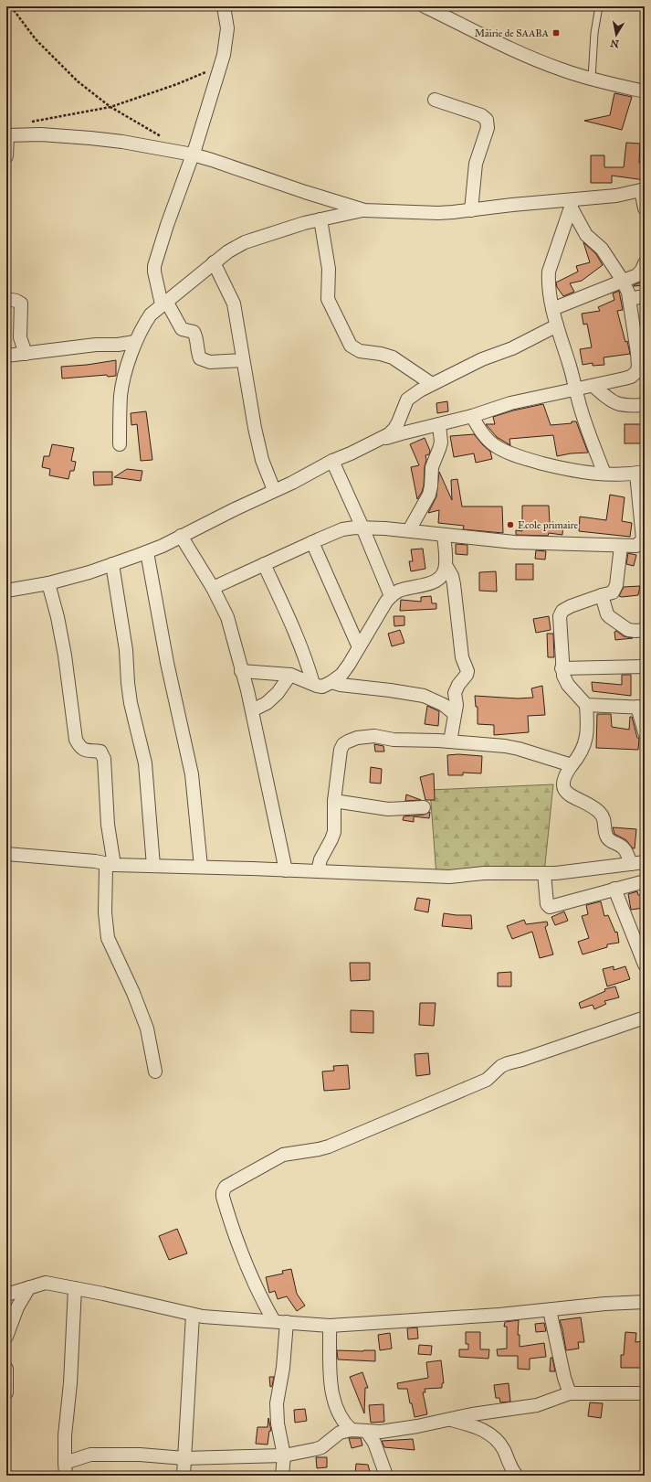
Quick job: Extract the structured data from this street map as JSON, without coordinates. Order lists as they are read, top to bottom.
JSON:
{
  "places": {
    "transit": ["Mairie de SAABA"],
    "other": ["Ecole primaire"]
  },
  "north": "bottom"
}
